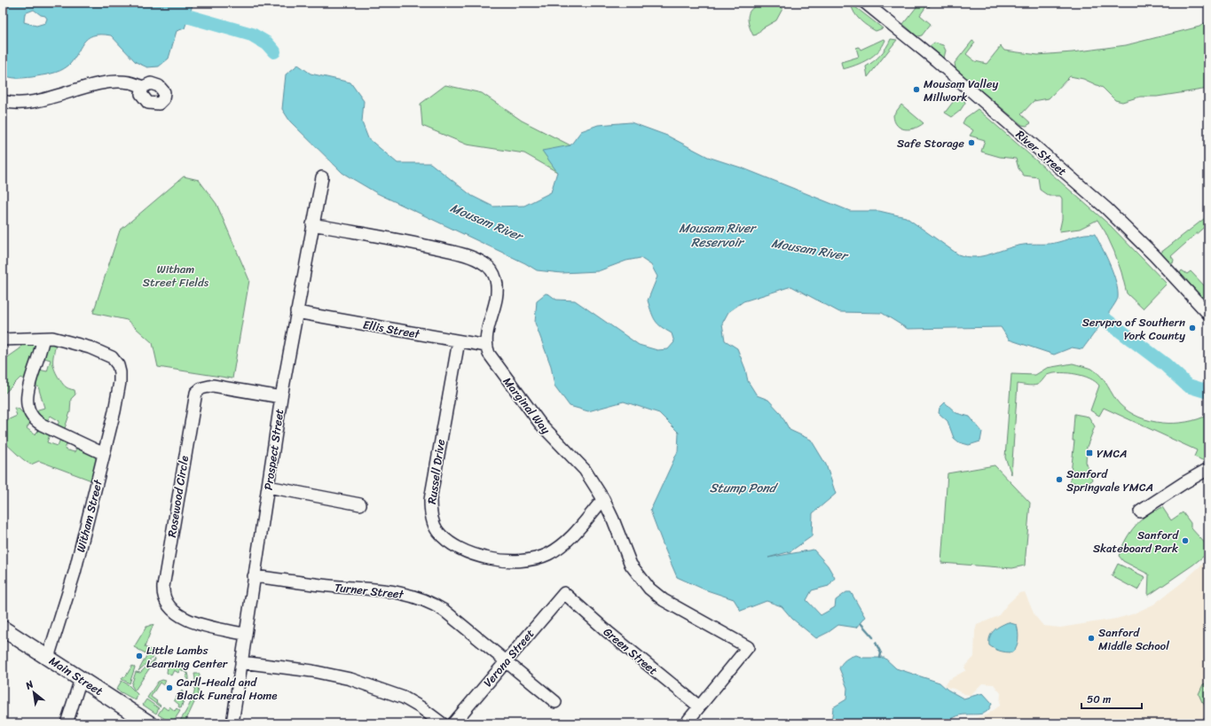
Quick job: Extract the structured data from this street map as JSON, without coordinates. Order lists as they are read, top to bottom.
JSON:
{
  "streets": {
    "main road": ["Main Street"],
    "street": [
      "River Street",
      "Ellis Street",
      "Marginal Way",
      "Prospect Street",
      "Russell Drive",
      "Rosewood Circle",
      "Witham Street",
      "Turner Street",
      "Green Street",
      "Verona Street"
    ]
  },
  "crossings": [
    ["Ellis Street", "Marginal Way"],
    ["Ellis Street", "Prospect Street"],
    ["Ellis Street", "Russell Drive"],
    ["Marginal Way", "Russell Drive"],
    ["Marginal Way", "Green Street"],
    ["Prospect Street", "Rosewood Circle"],
    ["Prospect Street", "Turner Street"],
    ["Witham Street", "Main Street"],
    ["Turner Street", "Verona Street"],
    ["Green Street", "Verona Street"]
  ],
  "water": ["Mousam River", "Mousam River Reservoir", "Stump Pond"],
  "parks": ["Witham Street Fields"],
  "places": {
    "other": [
      "Mousam Valley Millwork",
      "Safe Storage",
      "Servpro of Southern York County",
      "Sanford Springvale YMCA",
      "Sanford Skateboard Park",
      "Sanford Middle School",
      "Little Lambs Learning Center",
      "Carll-Heald and Black Funeral Home"
    ],
    "transit": ["YMCA"]
  },
  "scale_bar": "50 m",
  "north": "top left"
}
